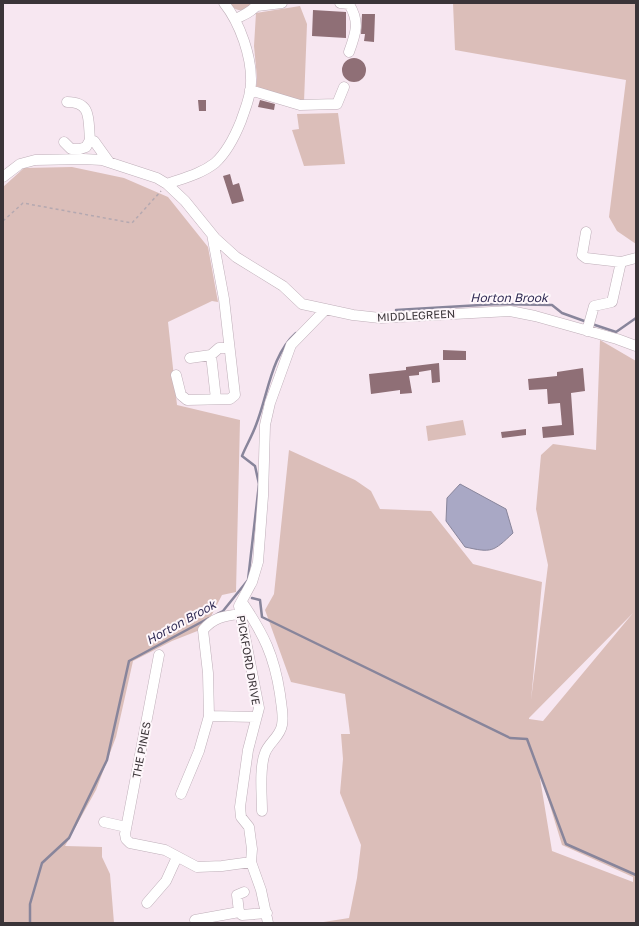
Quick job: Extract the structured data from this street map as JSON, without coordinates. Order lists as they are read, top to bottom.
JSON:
{
  "streets": {
    "street": ["MIDDLEGREEN", "PICKFORD DRIVE", "THE PINES"]
  },
  "water": ["Horton Brook"]
}
